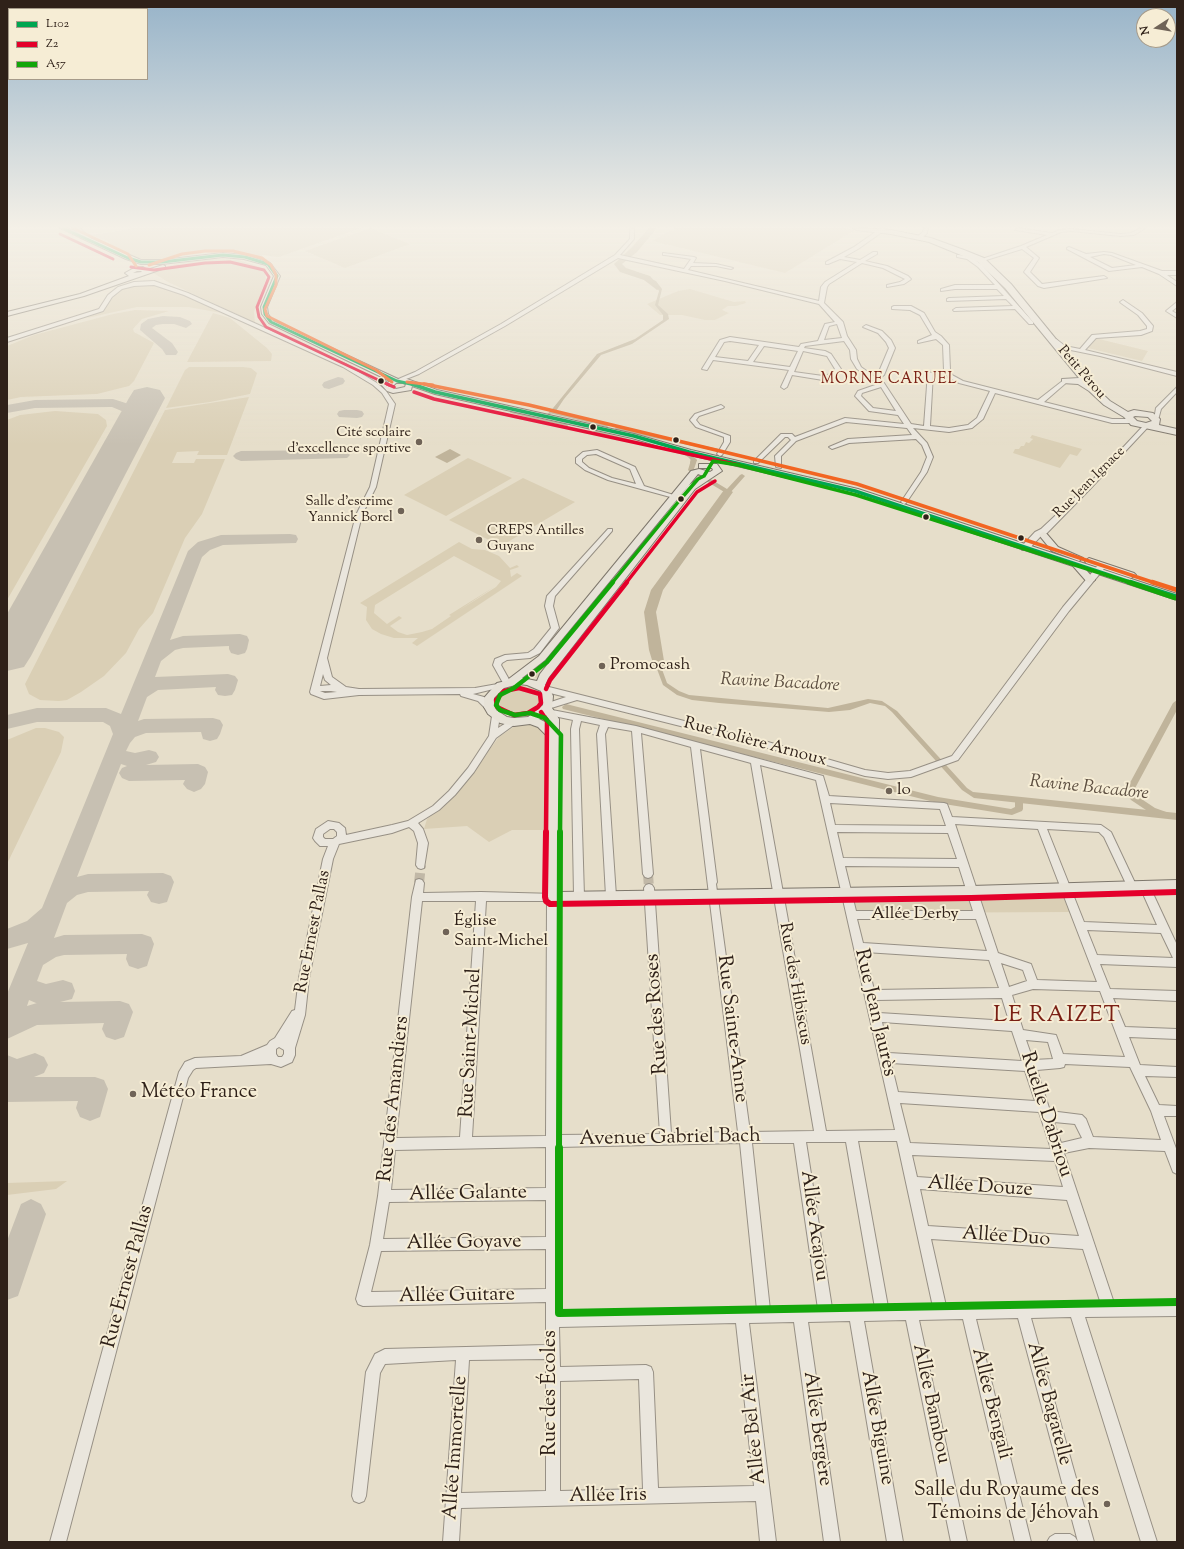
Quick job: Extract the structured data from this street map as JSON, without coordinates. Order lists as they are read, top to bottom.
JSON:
{
  "streets": {
    "highway": ["Petit Pérou"],
    "main road": ["Rue des Écoles"],
    "street": [
      "Rue Jean Ignace",
      "Rue Rolière Arnoux",
      "Allée Derby",
      "Rue Ernest Pallas",
      "Rue des Hibiscus",
      "Rue Jean Jaurès",
      "Rue des Roses",
      "Rue Sainte-Anne",
      "Rue Saint-Michel",
      "Rue des Amandiers",
      "Ruelle Dabriou",
      "Avenue Gabriel Bach",
      "Allée Douze",
      "Allée Galante",
      "Allée Acajou",
      "Allée Duo",
      "Allée Goyave",
      "Allée Guitare",
      "Allée Bambou",
      "Allée Bengali",
      "Allée Bagatelle",
      "Allée Biguine",
      "Allée Bel Air",
      "Allée Bergère",
      "Allée Immortelle",
      "Allée Iris"
    ]
  },
  "crossings": [
    ["Petit Pérou", "Rue Jean Ignace"],
    ["Rue Rolière Arnoux", "Rue des Écoles"],
    ["Allée Derby", "Rue Jean Jaurès"],
    ["Allée Derby", "Ruelle Dabriou"],
    ["Rue des Hibiscus", "Rue Jean Jaurès"],
    ["Rue des Hibiscus", "Avenue Gabriel Bach"],
    ["Rue Jean Jaurès", "Ruelle Dabriou"],
    ["Rue Jean Jaurès", "Avenue Gabriel Bach"],
    ["Rue Jean Jaurès", "Allée Douze"],
    ["Rue Jean Jaurès", "Allée Duo"],
    ["Rue des Roses", "Avenue Gabriel Bach"],
    ["Rue Sainte-Anne", "Avenue Gabriel Bach"],
    ["Rue Saint-Michel", "Avenue Gabriel Bach"],
    ["Rue des Amandiers", "Avenue Gabriel Bach"],
    ["Rue des Amandiers", "Allée Galante"],
    ["Rue des Amandiers", "Allée Goyave"],
    ["Rue des Amandiers", "Allée Guitare"],
    ["Ruelle Dabriou", "Allée Douze"],
    ["Ruelle Dabriou", "Allée Duo"],
    ["Avenue Gabriel Bach", "Allée Acajou"],
    ["Avenue Gabriel Bach", "Rue des Écoles"],
    ["Allée Galante", "Rue des Écoles"],
    ["Allée Goyave", "Rue des Écoles"],
    ["Allée Guitare", "Rue des Écoles"],
    ["Rue des Écoles", "Allée Iris"],
    ["Allée Bel Air", "Allée Iris"],
    ["Allée Immortelle", "Allée Iris"]
  ],
  "districts": ["MORNE CARUEL", "LE RAIZET"],
  "water": ["Ravine Bacadore"],
  "places": [
    "Cité scolaire d'excellence sportive",
    "Salle d'escrime Yannick Borel",
    "CREPS Antilles Guyane",
    "Promocash",
    "lo",
    "Église Saint-Michel",
    "Météo France",
    "Salle du Royaume des Témoins de Jéhovah"
  ],
  "lines": ["transit line L102", "transit line Z2", "transit line A57"],
  "legend": ["L102", "Z2", "A57"],
  "north": "left"
}
